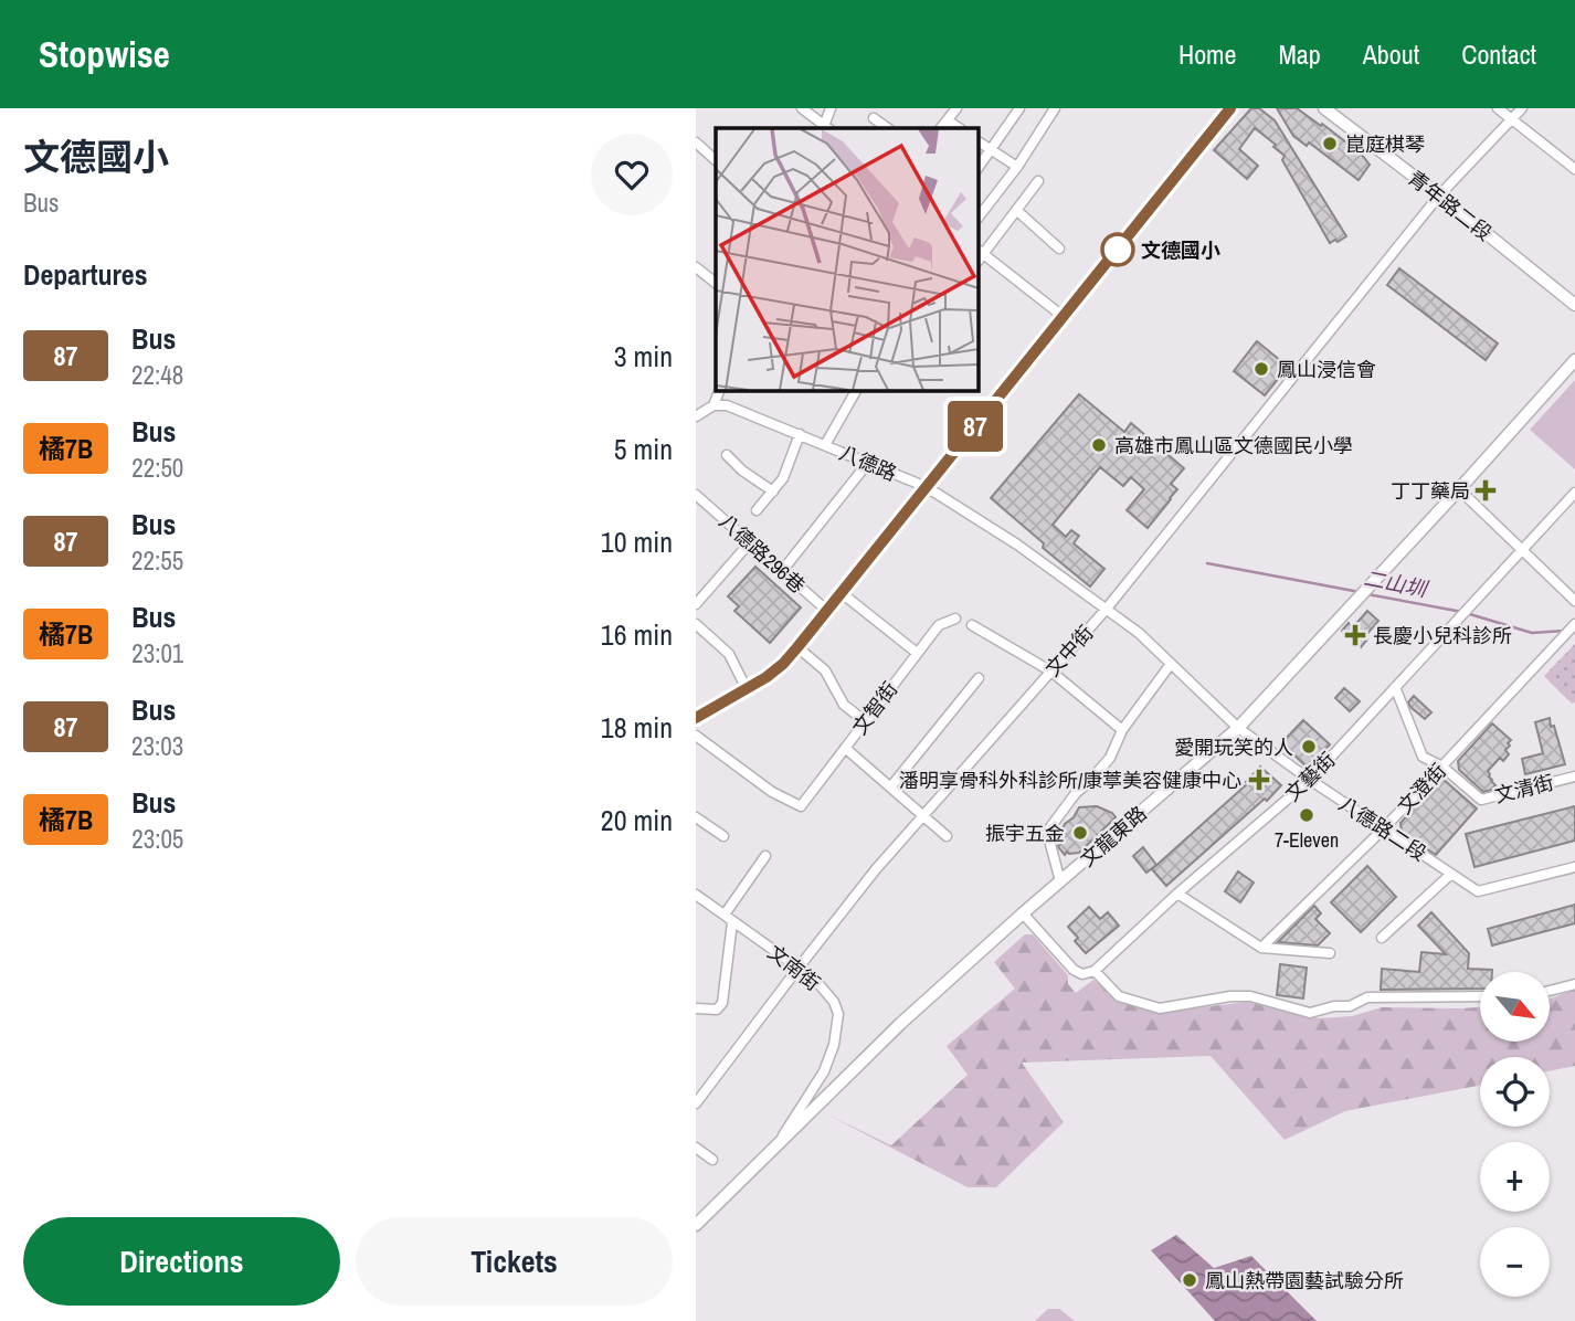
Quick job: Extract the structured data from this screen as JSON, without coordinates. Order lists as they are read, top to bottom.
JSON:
{
  "streets": {
    "street": [
      "青年路二段",
      "八德路",
      "八德路296巷",
      "文中街",
      "文智街",
      "文藝街",
      "文澄街",
      "文清街",
      "八德路二段",
      "文龍東路",
      "文南街"
    ]
  },
  "crossings": [
    ["青年路二段", "文中街"],
    ["八德路", "文中街"],
    ["八德路", "八德路二段"],
    ["文中街", "八德路二段"],
    ["文中街", "文南街"],
    ["文藝街", "文清街"],
    ["文藝街", "八德路二段"],
    ["文澄街", "文清街"],
    ["文澄街", "八德路二段"],
    ["八德路二段", "文龍東路"],
    ["文龍東路", "文南街"]
  ],
  "water": ["二山圳"],
  "places": {
    "other": [
      "崑庭棋琴",
      "文德國小",
      "鳳山浸信會",
      "高雄市鳳山區文德國民小學",
      "愛開玩笑的人",
      "7-Eleven",
      "振宇五金",
      "鳳山熱帶園藝試驗分所"
    ],
    "health": ["丁丁藥局", "長慶小兒科診所", "潘明享骨科外科診所/康葶美容健康中心"]
  },
  "lines": ["bus line 87"],
  "north": "bottom right",
  "page": {
    "header": "Stopwise",
    "nav": [
      "Home",
      "Map",
      "About",
      "Contact"
    ],
    "heading": [
      ["文德國小", "Bus"],
      "Departures"
    ],
    "on_map": "87",
    "list": [
      {
        "mark": "87",
        "name": "Bus",
        "note": "22:48",
        "value": "3 min"
      },
      {
        "mark": "橘7B",
        "name": "Bus",
        "note": "22:50",
        "value": "5 min"
      },
      {
        "mark": "87",
        "name": "Bus",
        "note": "22:55",
        "value": "10 min"
      },
      {
        "mark": "橘7B",
        "name": "Bus",
        "note": "23:01",
        "value": "16 min"
      },
      {
        "mark": "87",
        "name": "Bus",
        "note": "23:03",
        "value": "18 min"
      },
      {
        "mark": "橘7B",
        "name": "Bus",
        "note": "23:05",
        "value": "20 min"
      }
    ],
    "map_buttons": ["+", "−"],
    "buttons": ["Directions", "Tickets"]
  }
}
